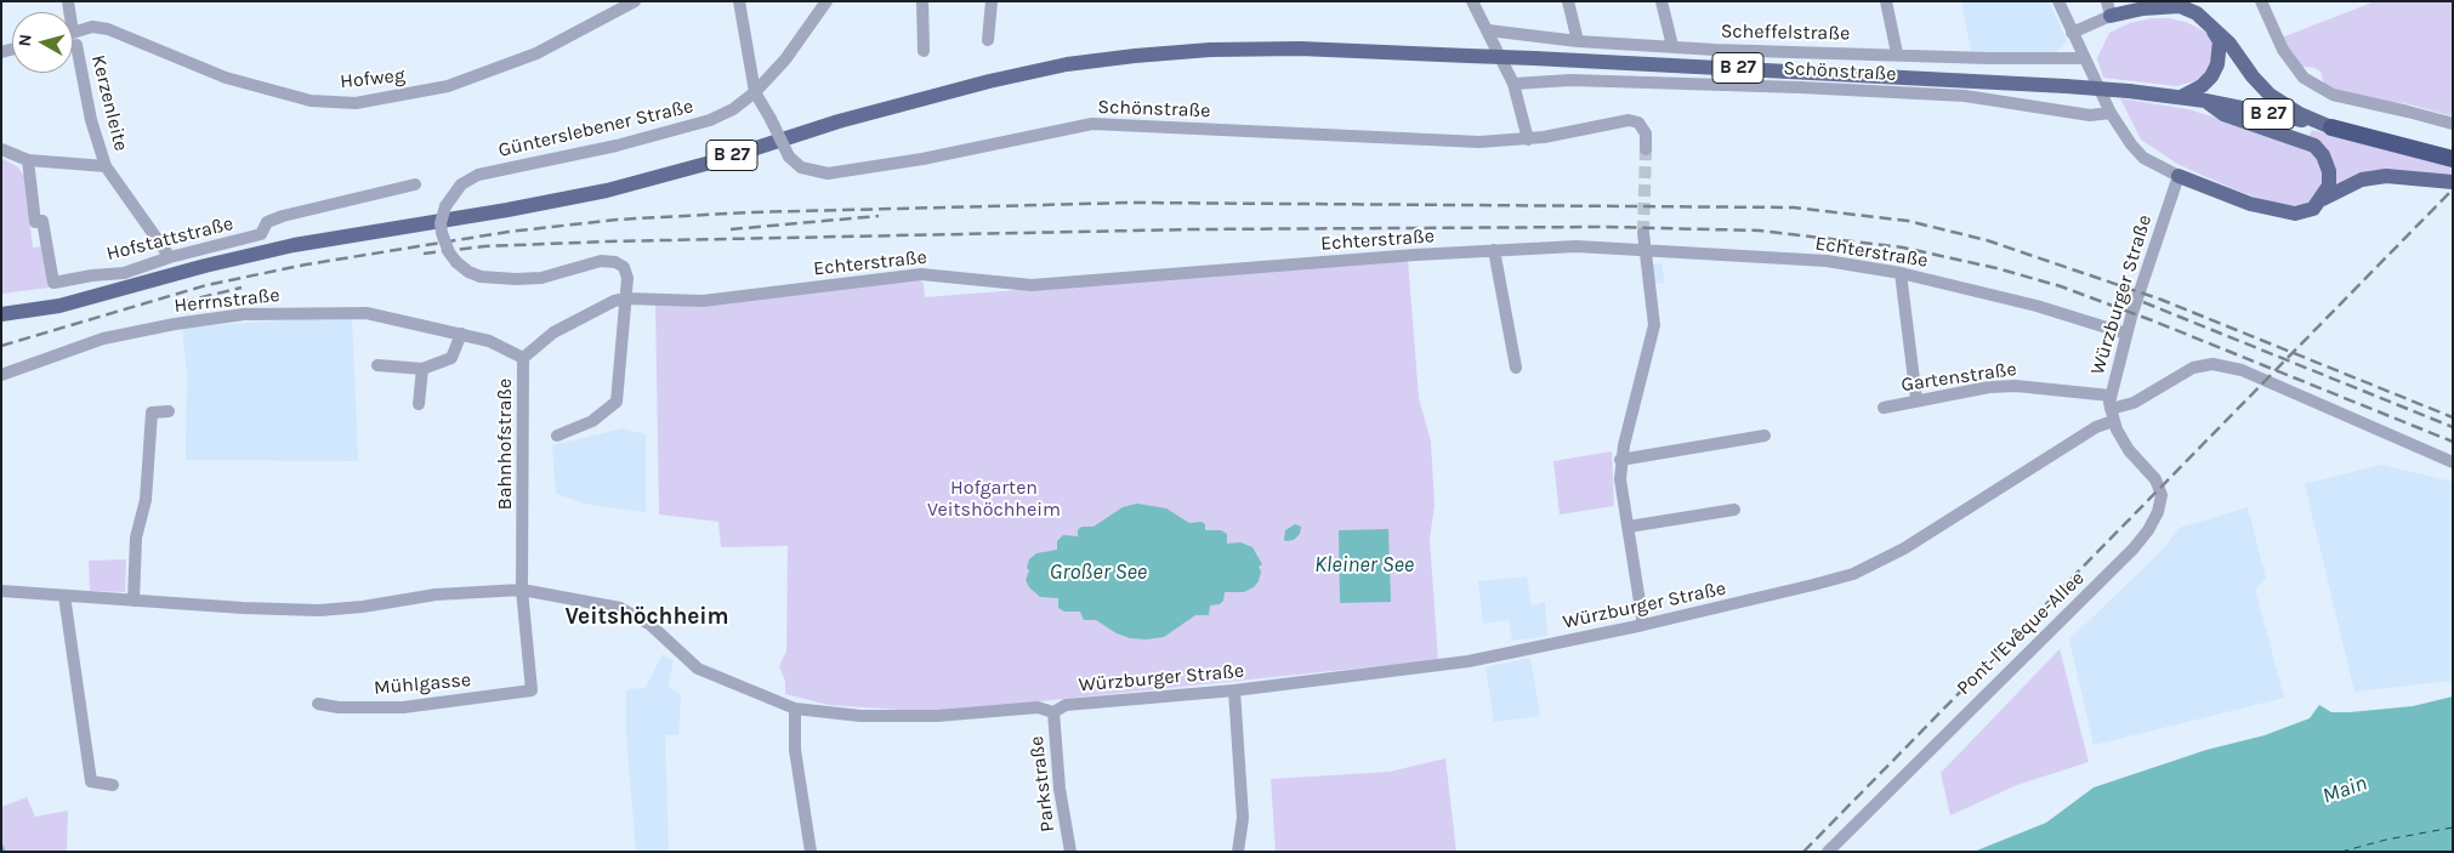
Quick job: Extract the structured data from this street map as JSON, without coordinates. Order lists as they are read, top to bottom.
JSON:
{
  "streets": {
    "highway": ["B 27"],
    "street": [
      "Scheffelstraße",
      "Schönstraße",
      "Hofweg",
      "Kerzenleite",
      "Günterslebener Straße",
      "Hofstattstraße",
      "Echterstraße",
      "Würzburger Straße",
      "Herrnstraße",
      "Gartenstraße",
      "Bahnhofstraße",
      "Pont-l'Evêque-Allee",
      "Mühlgasse",
      "Parkstraße"
    ]
  },
  "crossings": [
    ["Schönstraße", "Günterslebener Straße"],
    ["Kerzenleite", "Hofstattstraße"],
    ["Günterslebener Straße", "Echterstraße"],
    ["Günterslebener Straße", "Bahnhofstraße"],
    ["Echterstraße", "Würzburger Straße"],
    ["Echterstraße", "Bahnhofstraße"],
    ["Würzburger Straße", "Gartenstraße"],
    ["Würzburger Straße", "Bahnhofstraße"],
    ["Würzburger Straße", "Pont-l'Evêque-Allee"],
    ["Würzburger Straße", "Parkstraße"],
    ["Herrnstraße", "Bahnhofstraße"],
    ["Bahnhofstraße", "Mühlgasse"]
  ],
  "districts": ["Veitshöchheim"],
  "water": ["Kleiner See", "Großer See", "Main"],
  "parks": ["Hofgarten Veitshöchheim"],
  "north": "left"
}
